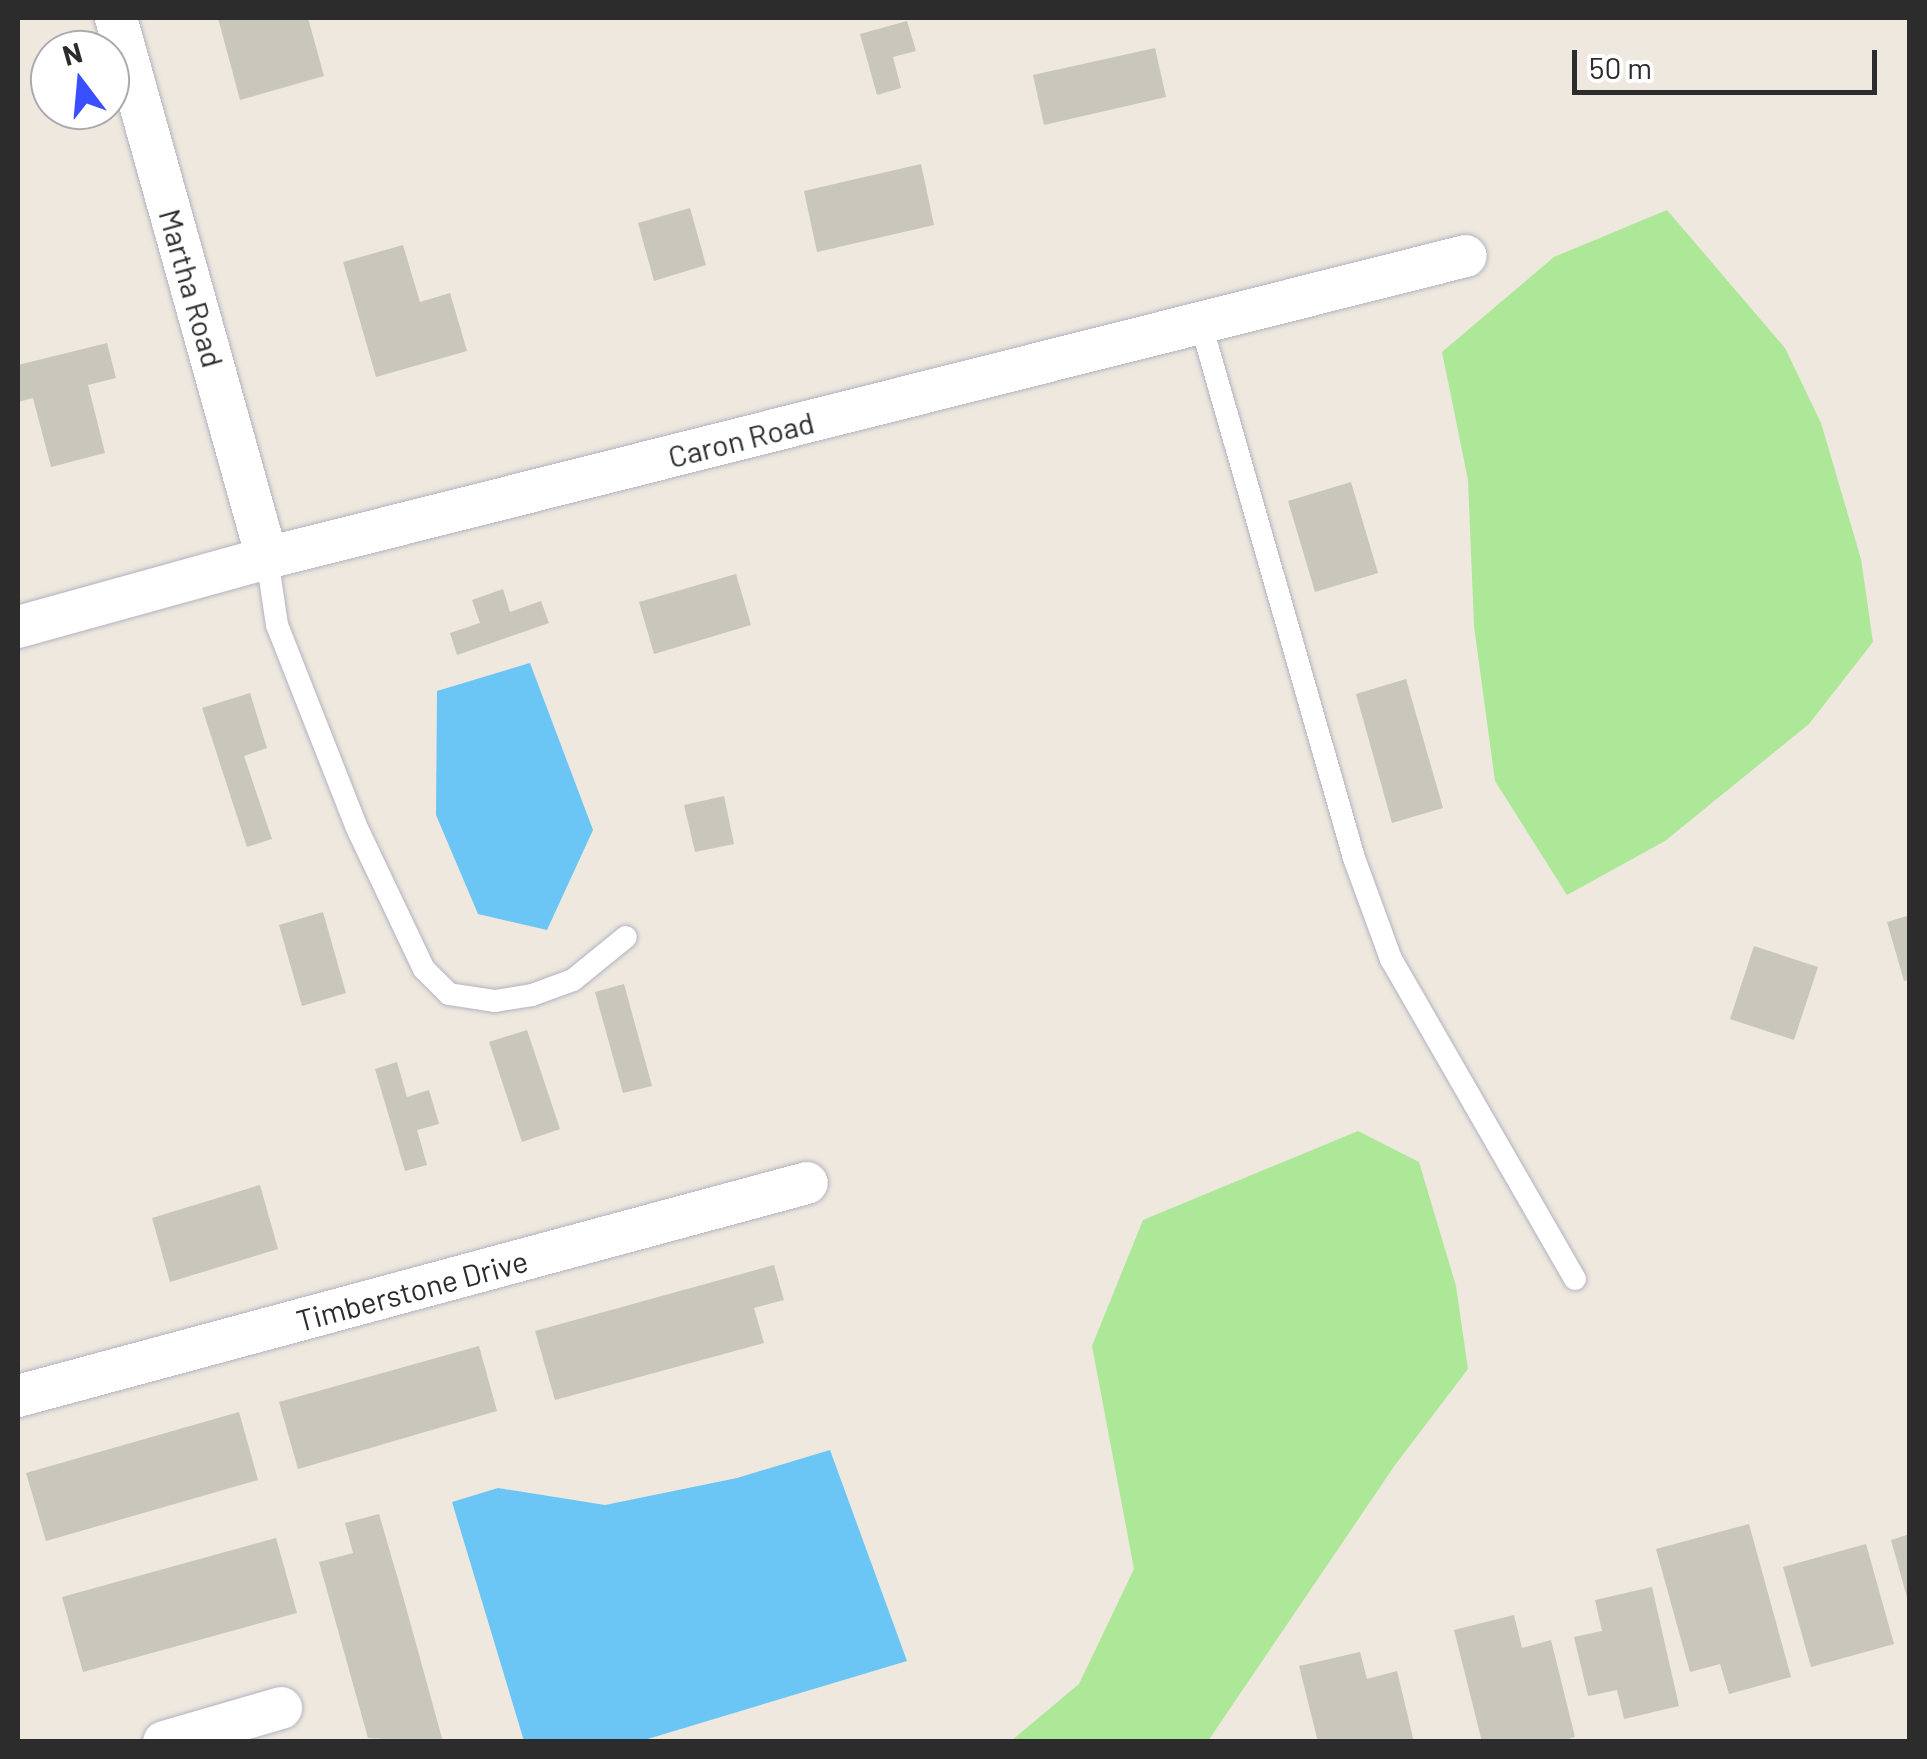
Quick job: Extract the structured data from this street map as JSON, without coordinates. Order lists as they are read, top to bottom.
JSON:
{
  "streets": {
    "street": ["Martha Road", "Caron Road", "Timberstone Drive"]
  },
  "crossings": [
    ["Martha Road", "Caron Road"]
  ],
  "scale_bar": "50 m",
  "north": "top"
}
